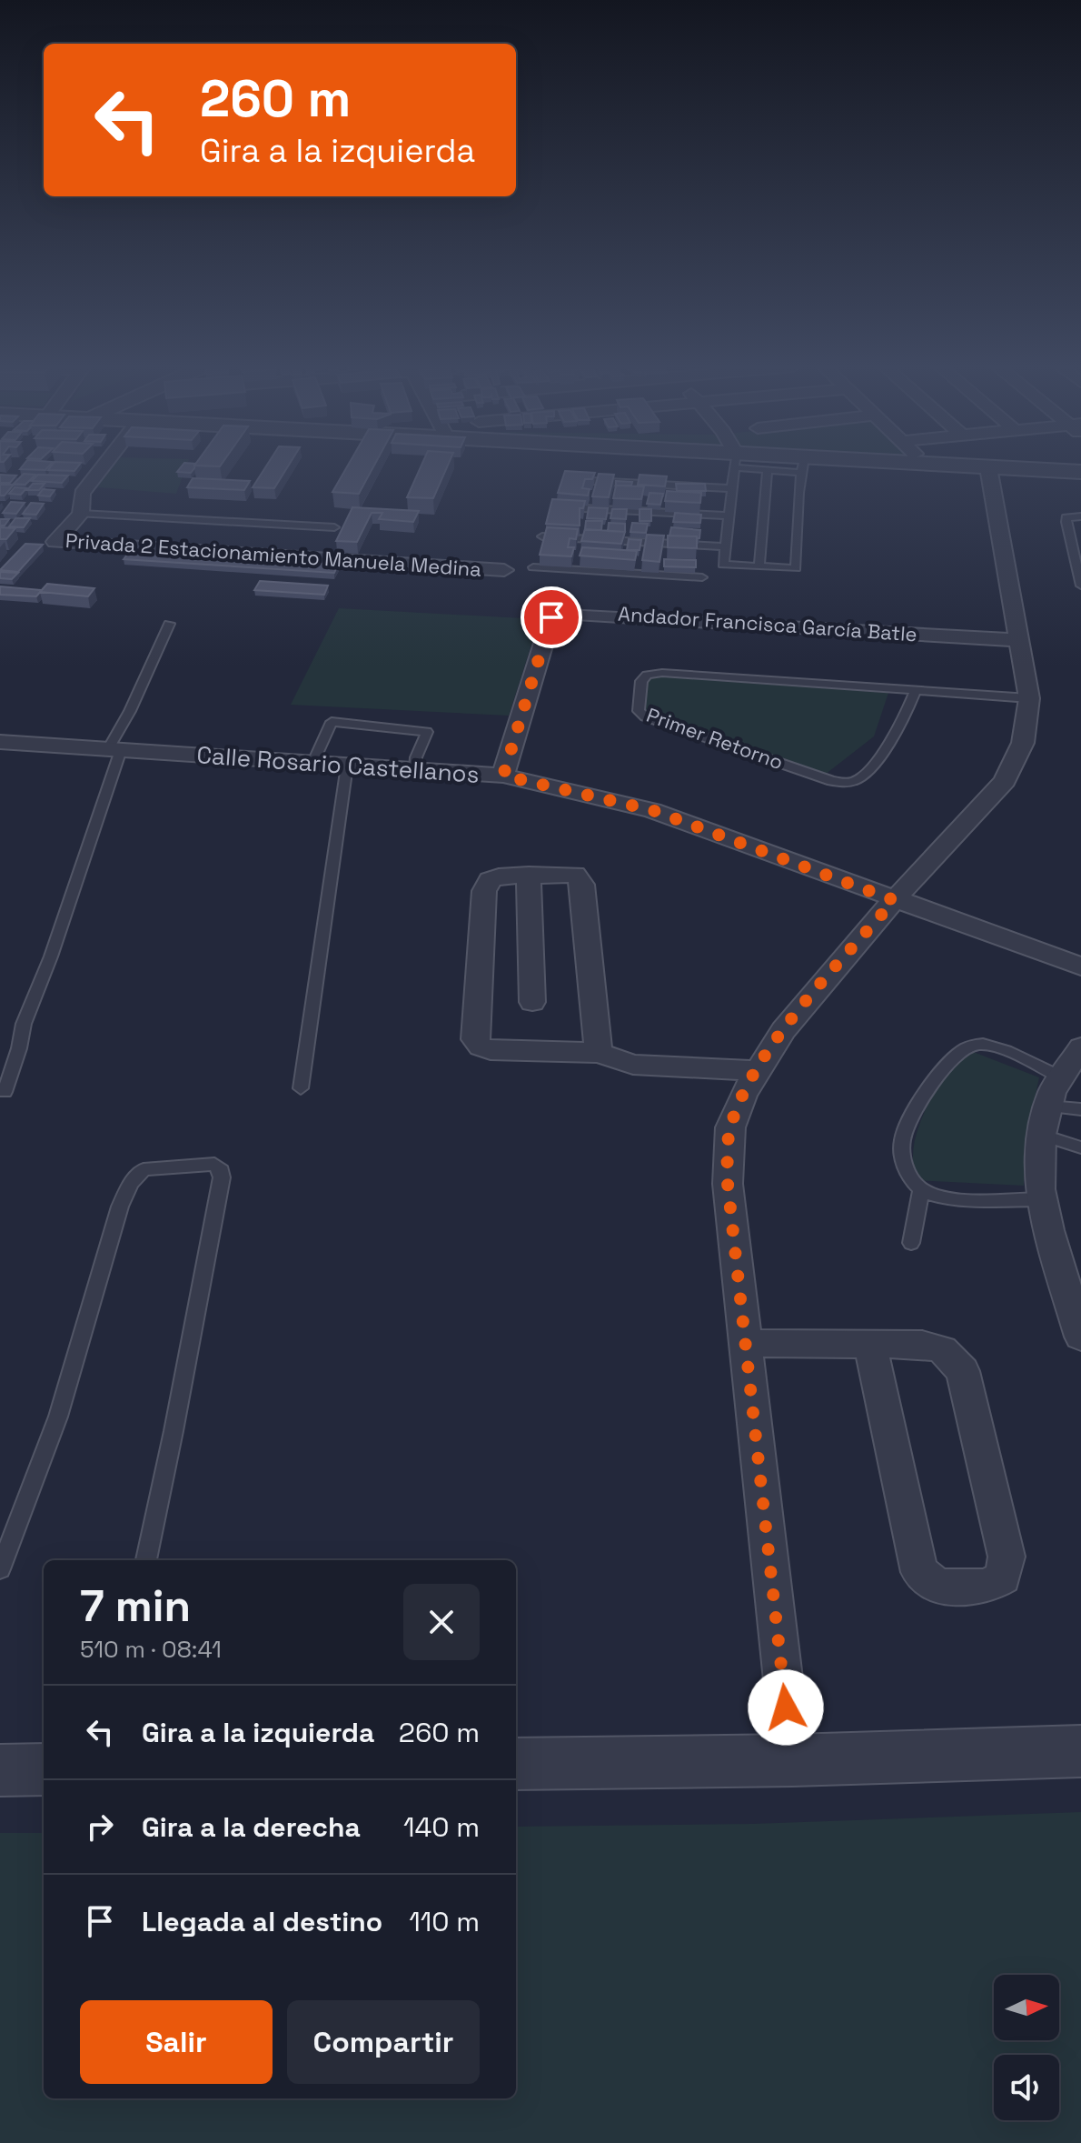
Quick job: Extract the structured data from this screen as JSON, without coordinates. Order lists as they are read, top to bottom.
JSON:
{
  "streets": {
    "street": ["Privada 2 Estacionamiento Manuela Medina", "Andador Francisca García Batle", "Calle Rosario Castellanos"],
    "lane": ["Primer Retorno"]
  },
  "crossings": [
    ["Andador Francisca García Batle", "Calle Rosario Castellanos"]
  ],
  "north": "right",
  "page": {
    "turn": ["260 m", "Gira a la izquierda"],
    "heading": ["7 min", "510 m · 08:41"],
    "list": [
      {
        "name": "Gira a la izquierda",
        "value": "260 m"
      },
      {
        "name": "Gira a la derecha",
        "value": "140 m"
      },
      {
        "name": "Llegada al destino",
        "value": "110 m"
      }
    ],
    "buttons": ["Salir", "Compartir"]
  }
}
